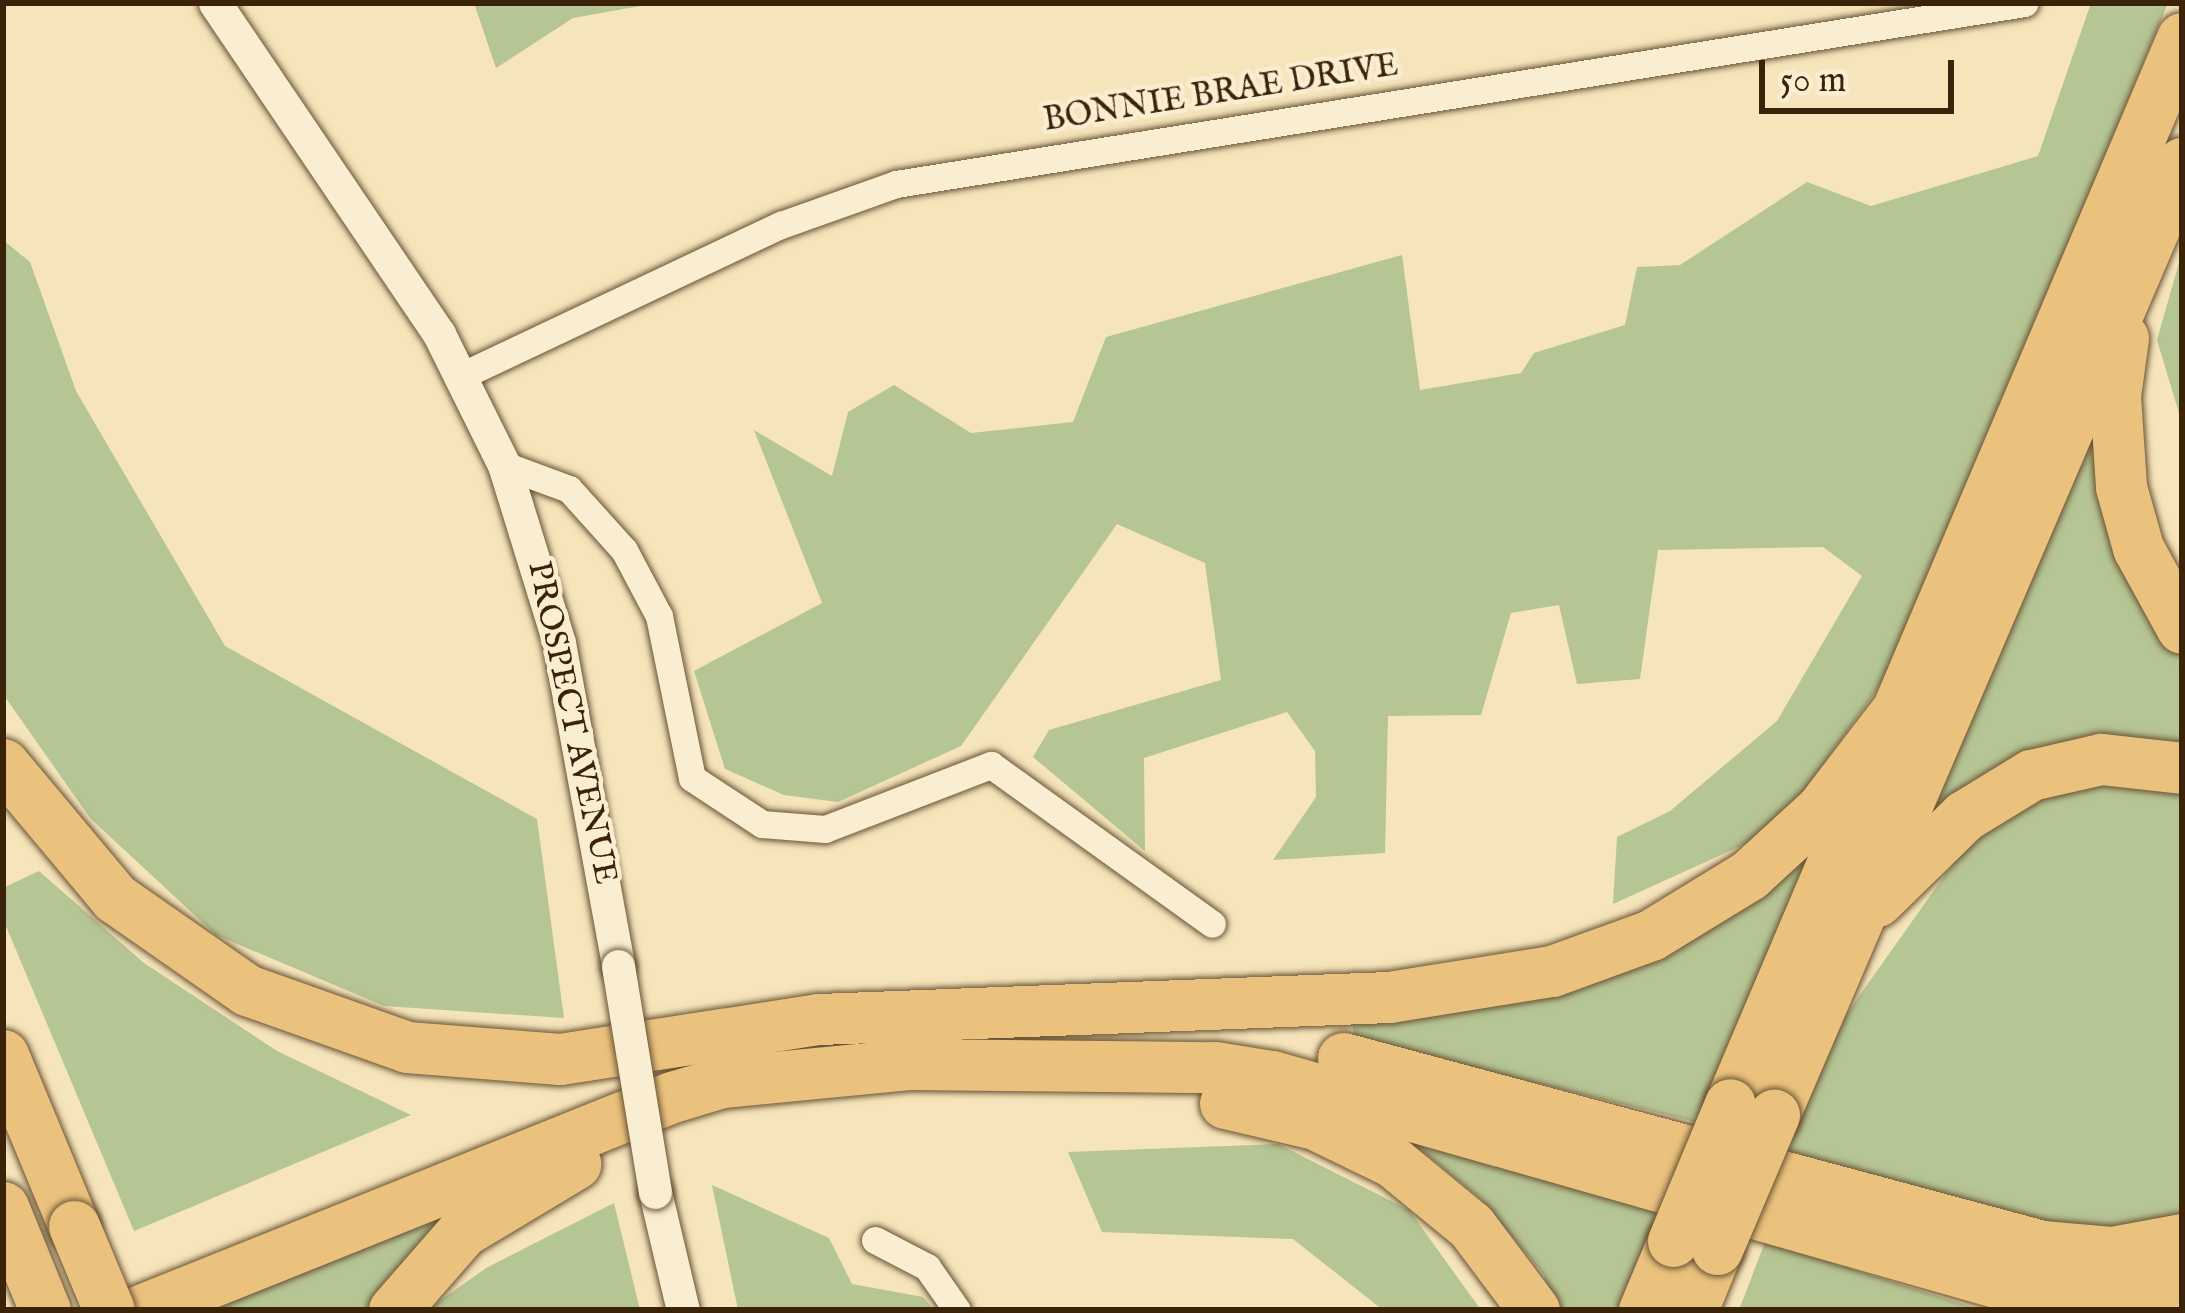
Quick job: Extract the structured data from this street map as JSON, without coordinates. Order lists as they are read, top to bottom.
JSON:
{
  "streets": {
    "street": ["BONNIE BRAE DRIVE", "PROSPECT AVENUE"]
  },
  "crossings": [
    ["BONNIE BRAE DRIVE", "PROSPECT AVENUE"]
  ],
  "scale_bar": "50 m"
}
